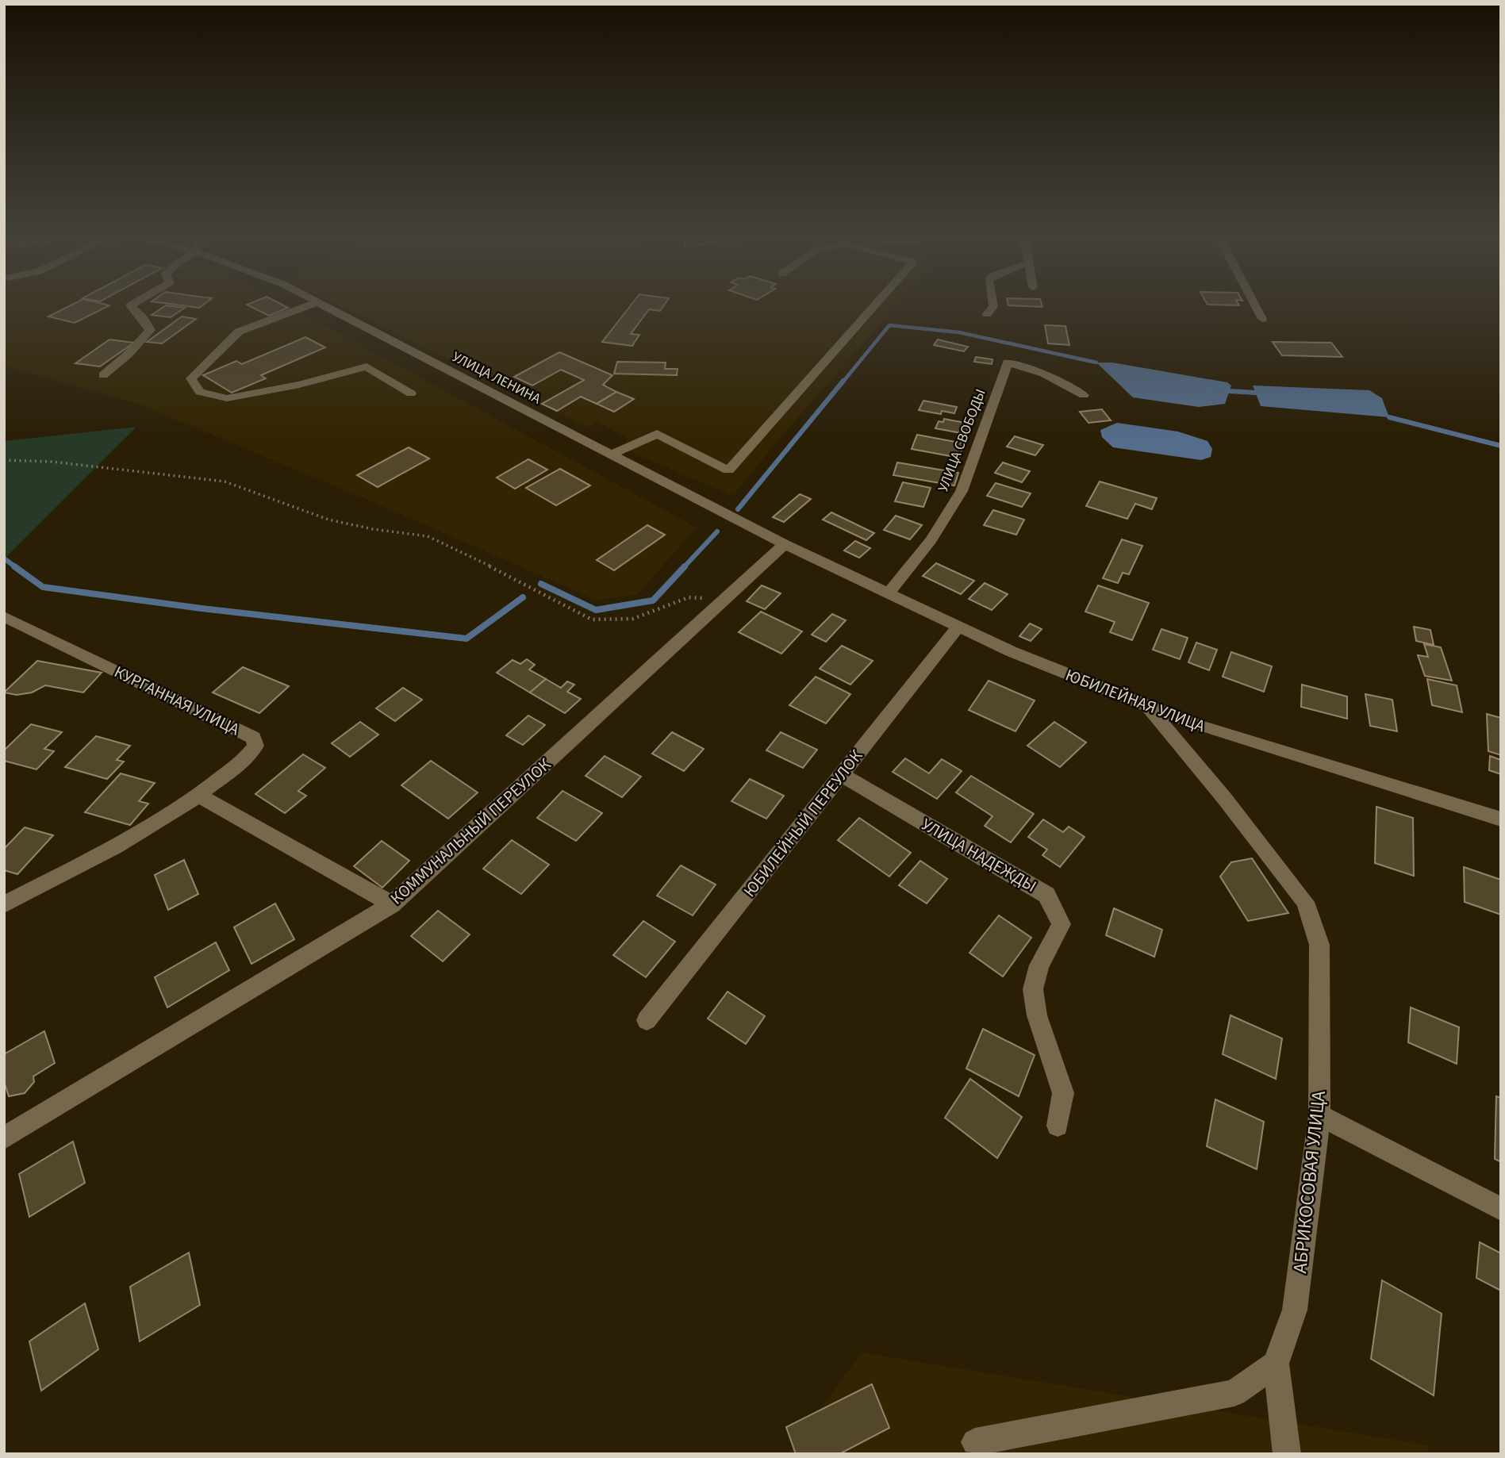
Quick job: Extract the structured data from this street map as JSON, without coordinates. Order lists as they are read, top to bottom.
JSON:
{
  "streets": {
    "street": [
      "УЛИЦА ЛЕНИНА",
      "УЛИЦА СВОБОДЫ",
      "КУРГАННАЯ УЛИЦА",
      "ЮБИЛЕЙНАЯ УЛИЦА",
      "ЮБИЛЕЙНЫЙ ПЕРЕУЛОК",
      "КОММУНАЛЬНЫЙ ПЕРЕУЛОК",
      "УЛИЦА НАДЕЖДЫ",
      "АБРИКОСОВАЯ УЛИЦА"
    ]
  },
  "crossings": [
    ["УЛИЦА ЛЕНИНА", "ЮБИЛЕЙНАЯ УЛИЦА"],
    ["УЛИЦА ЛЕНИНА", "КОММУНАЛЬНЫЙ ПЕРЕУЛОК"],
    ["УЛИЦА СВОБОДЫ", "ЮБИЛЕЙНАЯ УЛИЦА"],
    ["ЮБИЛЕЙНАЯ УЛИЦА", "ЮБИЛЕЙНЫЙ ПЕРЕУЛОК"],
    ["ЮБИЛЕЙНАЯ УЛИЦА", "КОММУНАЛЬНЫЙ ПЕРЕУЛОК"],
    ["ЮБИЛЕЙНАЯ УЛИЦА", "АБРИКОСОВАЯ УЛИЦА"],
    ["ЮБИЛЕЙНЫЙ ПЕРЕУЛОК", "УЛИЦА НАДЕЖДЫ"]
  ]
}
